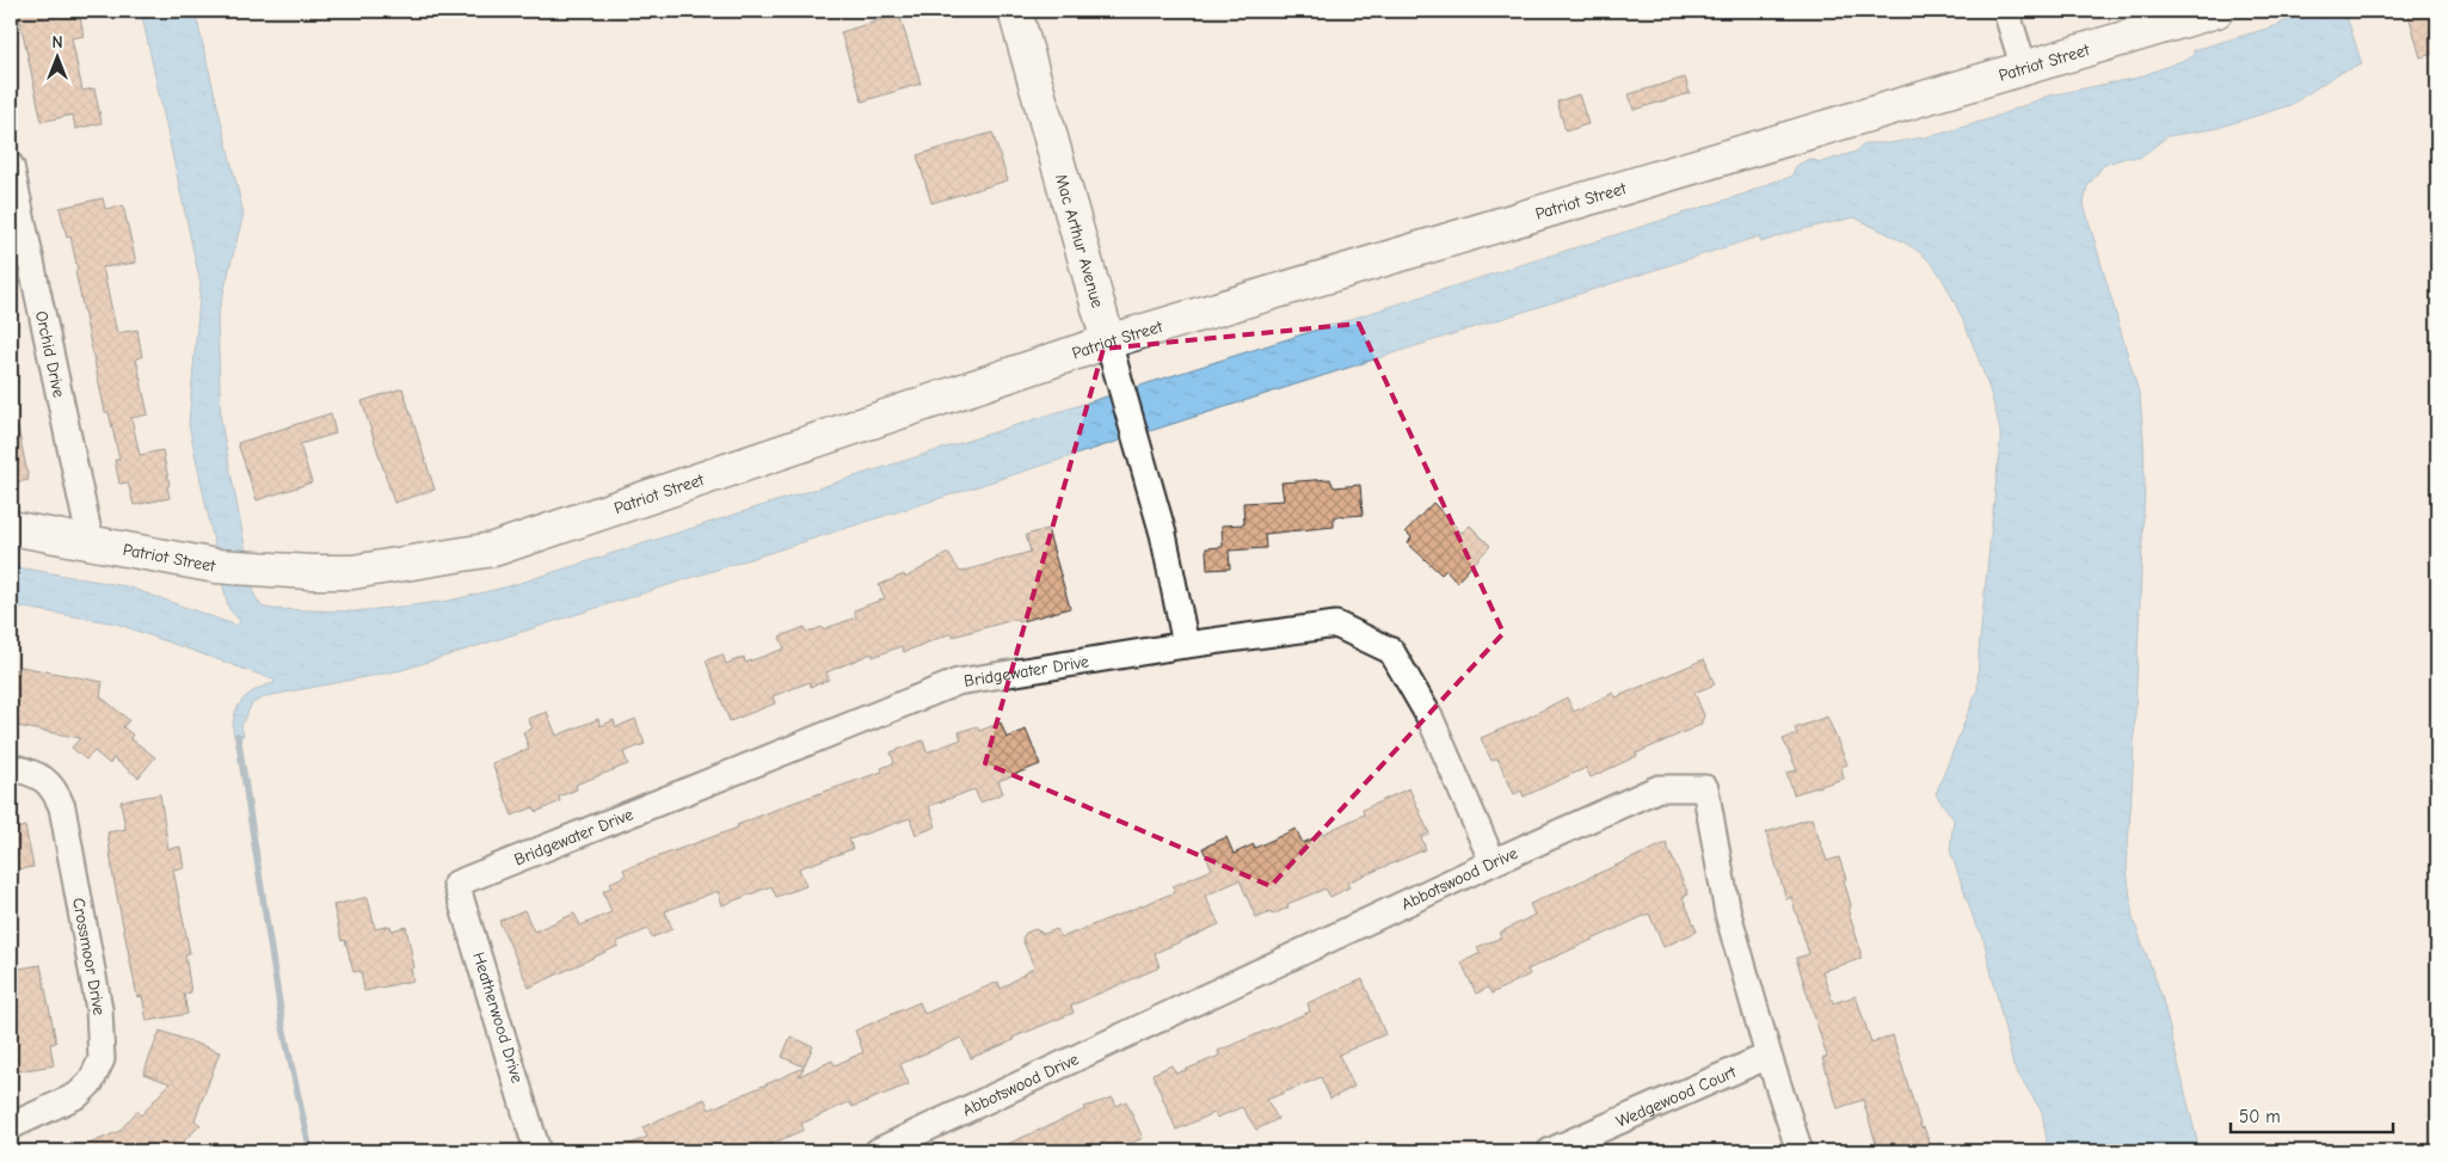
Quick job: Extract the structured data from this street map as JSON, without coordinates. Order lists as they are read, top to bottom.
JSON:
{
  "streets": {
    "main road": ["Patriot Street", "Mac Arthur Avenue"],
    "street": [
      "Orchid Drive",
      "Bridgewater Drive",
      "Abbotswood Drive",
      "Crossmoor Drive",
      "Heatherwood Drive",
      "Wedgewood Court"
    ]
  },
  "crossings": [
    ["Patriot Street", "Mac Arthur Avenue"],
    ["Patriot Street", "Orchid Drive"],
    ["Mac Arthur Avenue", "Bridgewater Drive"],
    ["Bridgewater Drive", "Abbotswood Drive"],
    ["Bridgewater Drive", "Heatherwood Drive"],
    ["Abbotswood Drive", "Wedgewood Court"]
  ],
  "scale_bar": "50 m",
  "north": "top"
}
